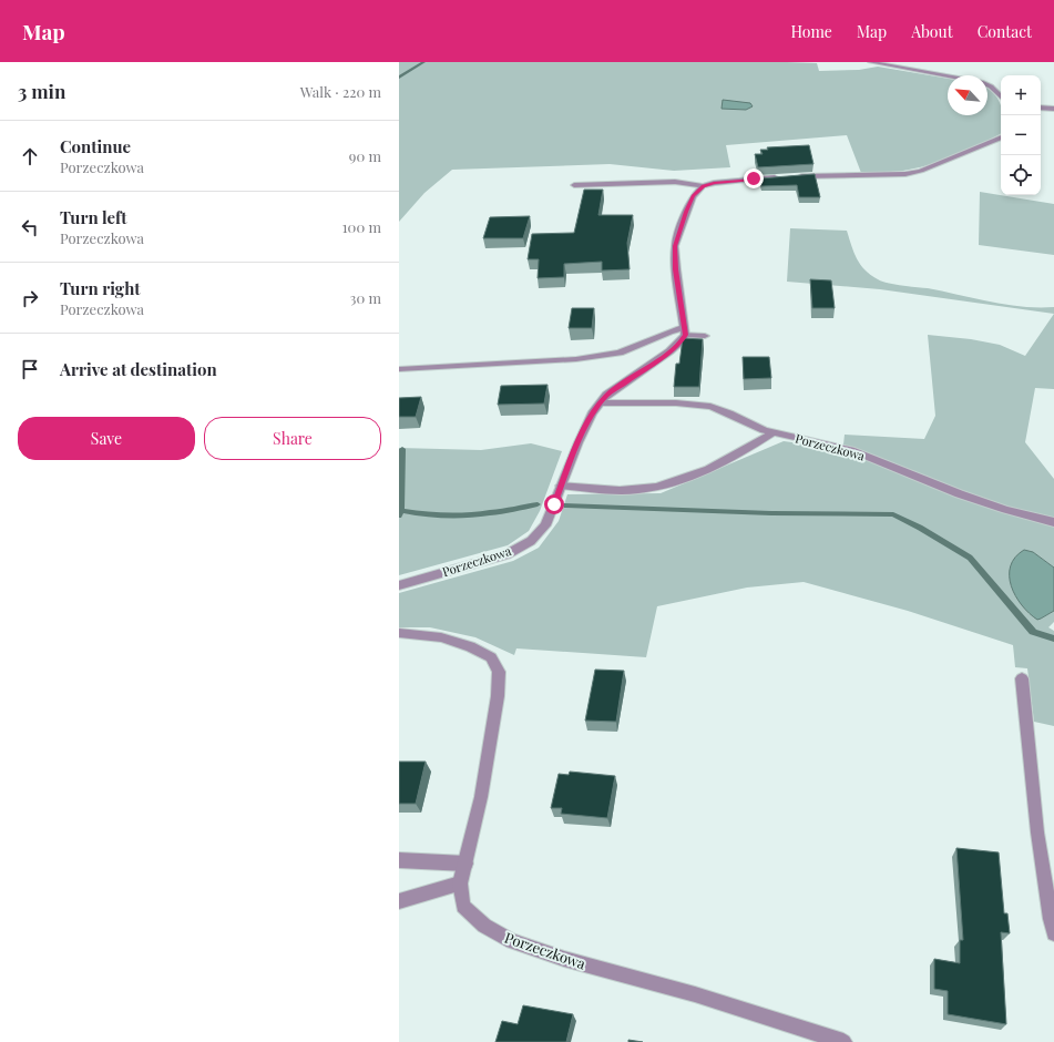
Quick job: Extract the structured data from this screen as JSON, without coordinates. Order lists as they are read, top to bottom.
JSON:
{
  "streets": {
    "street": ["Porzeczkowa"]
  },
  "north": "top left",
  "page": {
    "header": "Map",
    "nav": [
      "Home",
      "Map",
      "About",
      "Contact"
    ],
    "heading": ["3 min", "Walk · 220 m"],
    "map_buttons": ["+", "−"],
    "list": [
      ["Continue", "Porzeczkowa", "90 m"],
      ["Turn left", "Porzeczkowa", "100 m"],
      ["Turn right", "Porzeczkowa", "30 m"],
      "Arrive at destination"
    ],
    "buttons": ["Save", "Share"]
  }
}
